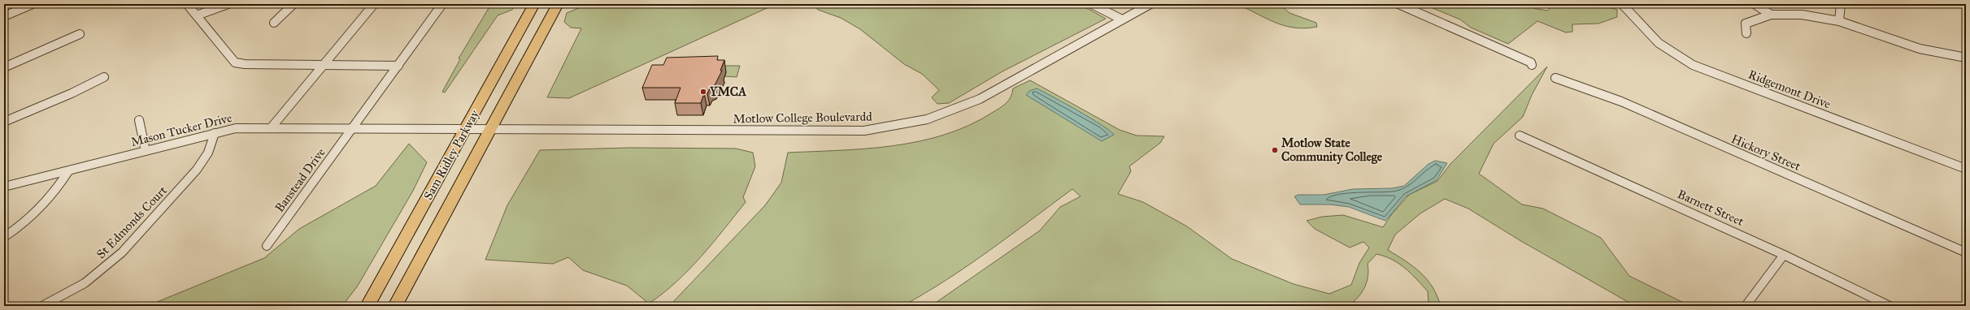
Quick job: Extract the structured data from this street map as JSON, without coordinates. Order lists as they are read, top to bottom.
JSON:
{
  "streets": {
    "main road": ["Sam Ridley Parkway"],
    "street": [
      "Ridgemont Drive",
      "Motlow College Boulevardd",
      "Mason Tucker Drive",
      "Hickory Street",
      "Banstead Drive",
      "Barnett Street",
      "St Edmonds Court"
    ]
  },
  "crossings": [
    ["Motlow College Boulevardd", "Mason Tucker Drive"],
    ["Motlow College Boulevardd", "Sam Ridley Parkway"],
    ["Mason Tucker Drive", "Sam Ridley Parkway"],
    ["Mason Tucker Drive", "Banstead Drive"],
    ["Mason Tucker Drive", "St Edmonds Court"]
  ],
  "places": ["YMCA", "Motlow State Community College"]
}
